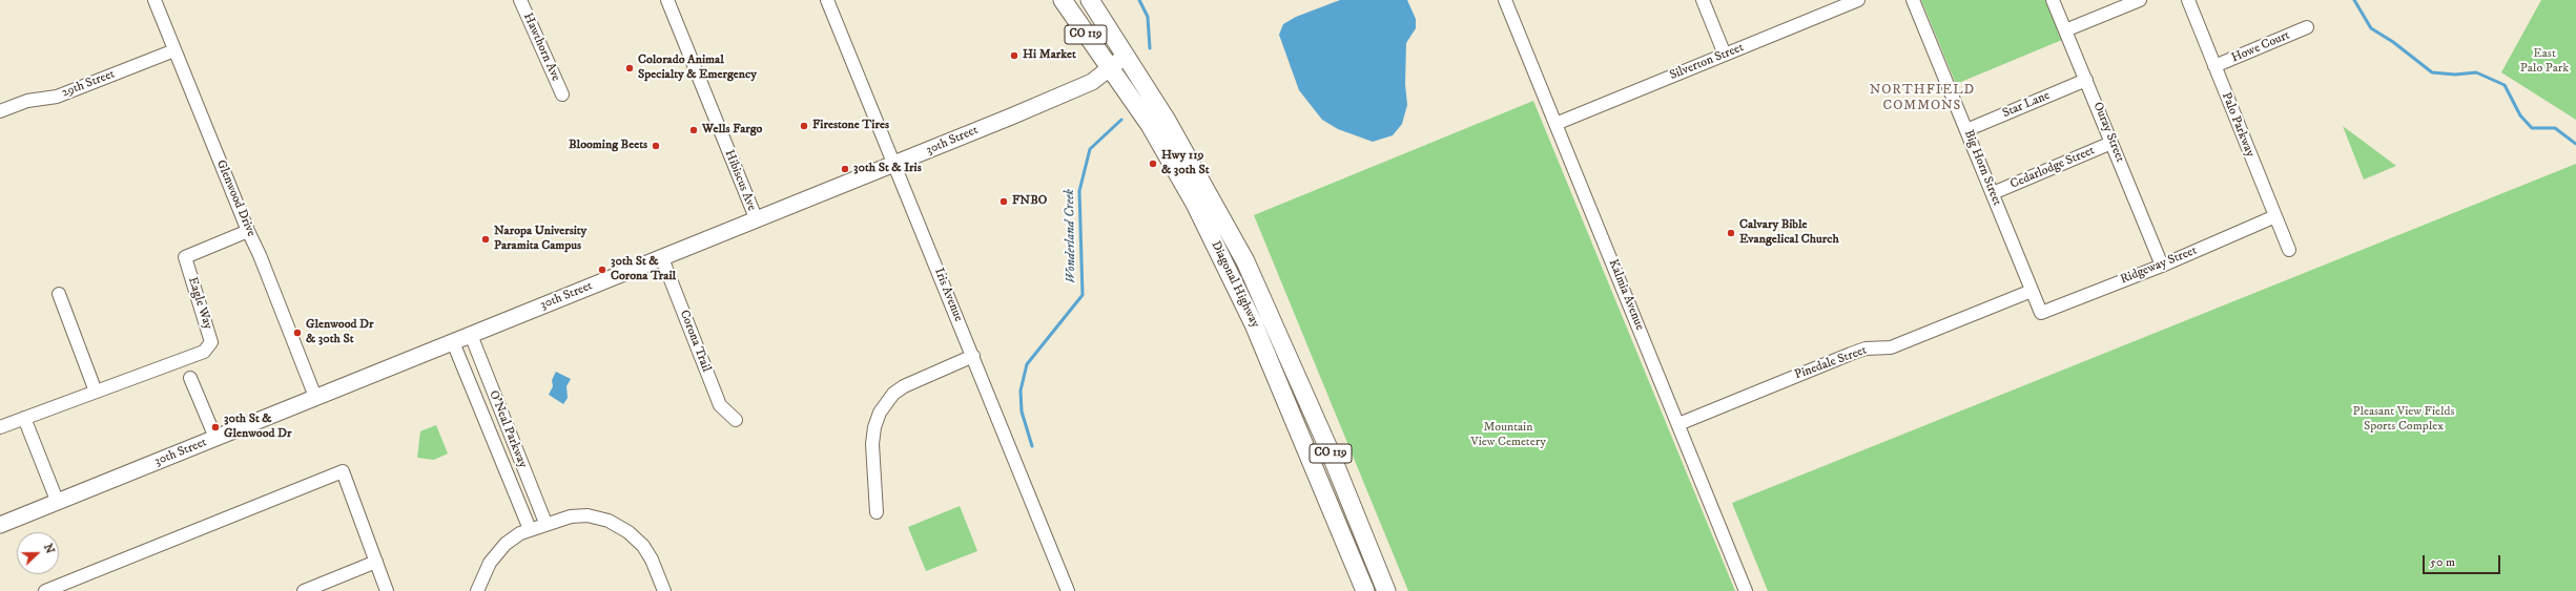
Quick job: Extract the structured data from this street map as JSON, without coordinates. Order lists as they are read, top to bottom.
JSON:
{
  "streets": {
    "highway": ["CO 119", "Diagonal Highway"],
    "main road": ["30th Street"],
    "street": [
      "Hawthorn Ave",
      "Howe Court",
      "Silverton Street",
      "29th Street",
      "Star Lane",
      "Palo Parkway",
      "Ouray Street",
      "Big Horn Street",
      "Cedarlodge Street",
      "Hibiscus Ave",
      "Glenwood Drive",
      "Ridgeway Street",
      "Iris Avenue",
      "Kalmia Avenue",
      "Eagle Way",
      "Corona Trail",
      "Pinedale Street",
      "O'Neal Parkway"
    ]
  },
  "crossings": [
    ["Howe Court", "Palo Parkway"],
    ["Silverton Street", "Kalmia Avenue"],
    ["29th Street", "Glenwood Drive"],
    ["Star Lane", "Ouray Street"],
    ["Star Lane", "Big Horn Street"],
    ["Palo Parkway", "Ridgeway Street"],
    ["Ouray Street", "Cedarlodge Street"],
    ["Ouray Street", "Ridgeway Street"],
    ["30th Street", "Hibiscus Ave"],
    ["30th Street", "Glenwood Drive"],
    ["30th Street", "Diagonal Highway"],
    ["30th Street", "Iris Avenue"],
    ["30th Street", "Corona Trail"],
    ["30th Street", "O'Neal Parkway"],
    ["Big Horn Street", "Cedarlodge Street"],
    ["Big Horn Street", "Ridgeway Street"],
    ["Big Horn Street", "Pinedale Street"],
    ["Glenwood Drive", "Eagle Way"],
    ["Kalmia Avenue", "Pinedale Street"]
  ],
  "districts": ["NORTHFIELD COMMONS"],
  "water": ["Wonderland Creek"],
  "parks": ["East Palo Park", "Pleasant View Fields Sports Complex", "Mountain View Cemetery"],
  "places": [
    "Hi Market",
    "Colorado Animal Specialty & Emergency",
    "Firestone Tires",
    "Wells Fargo",
    "Blooming Beets",
    "Hwy 119 & 30th St",
    "30th St & Iris",
    "FNBO",
    "Calvary Bible Evangelical Church",
    "Naropa University Paramita Campus",
    "30th St & Corona Trail",
    "Glenwood Dr & 30th St",
    "30th St & Glenwood Dr"
  ],
  "scale_bar": "50 m",
  "north": "right"
}
